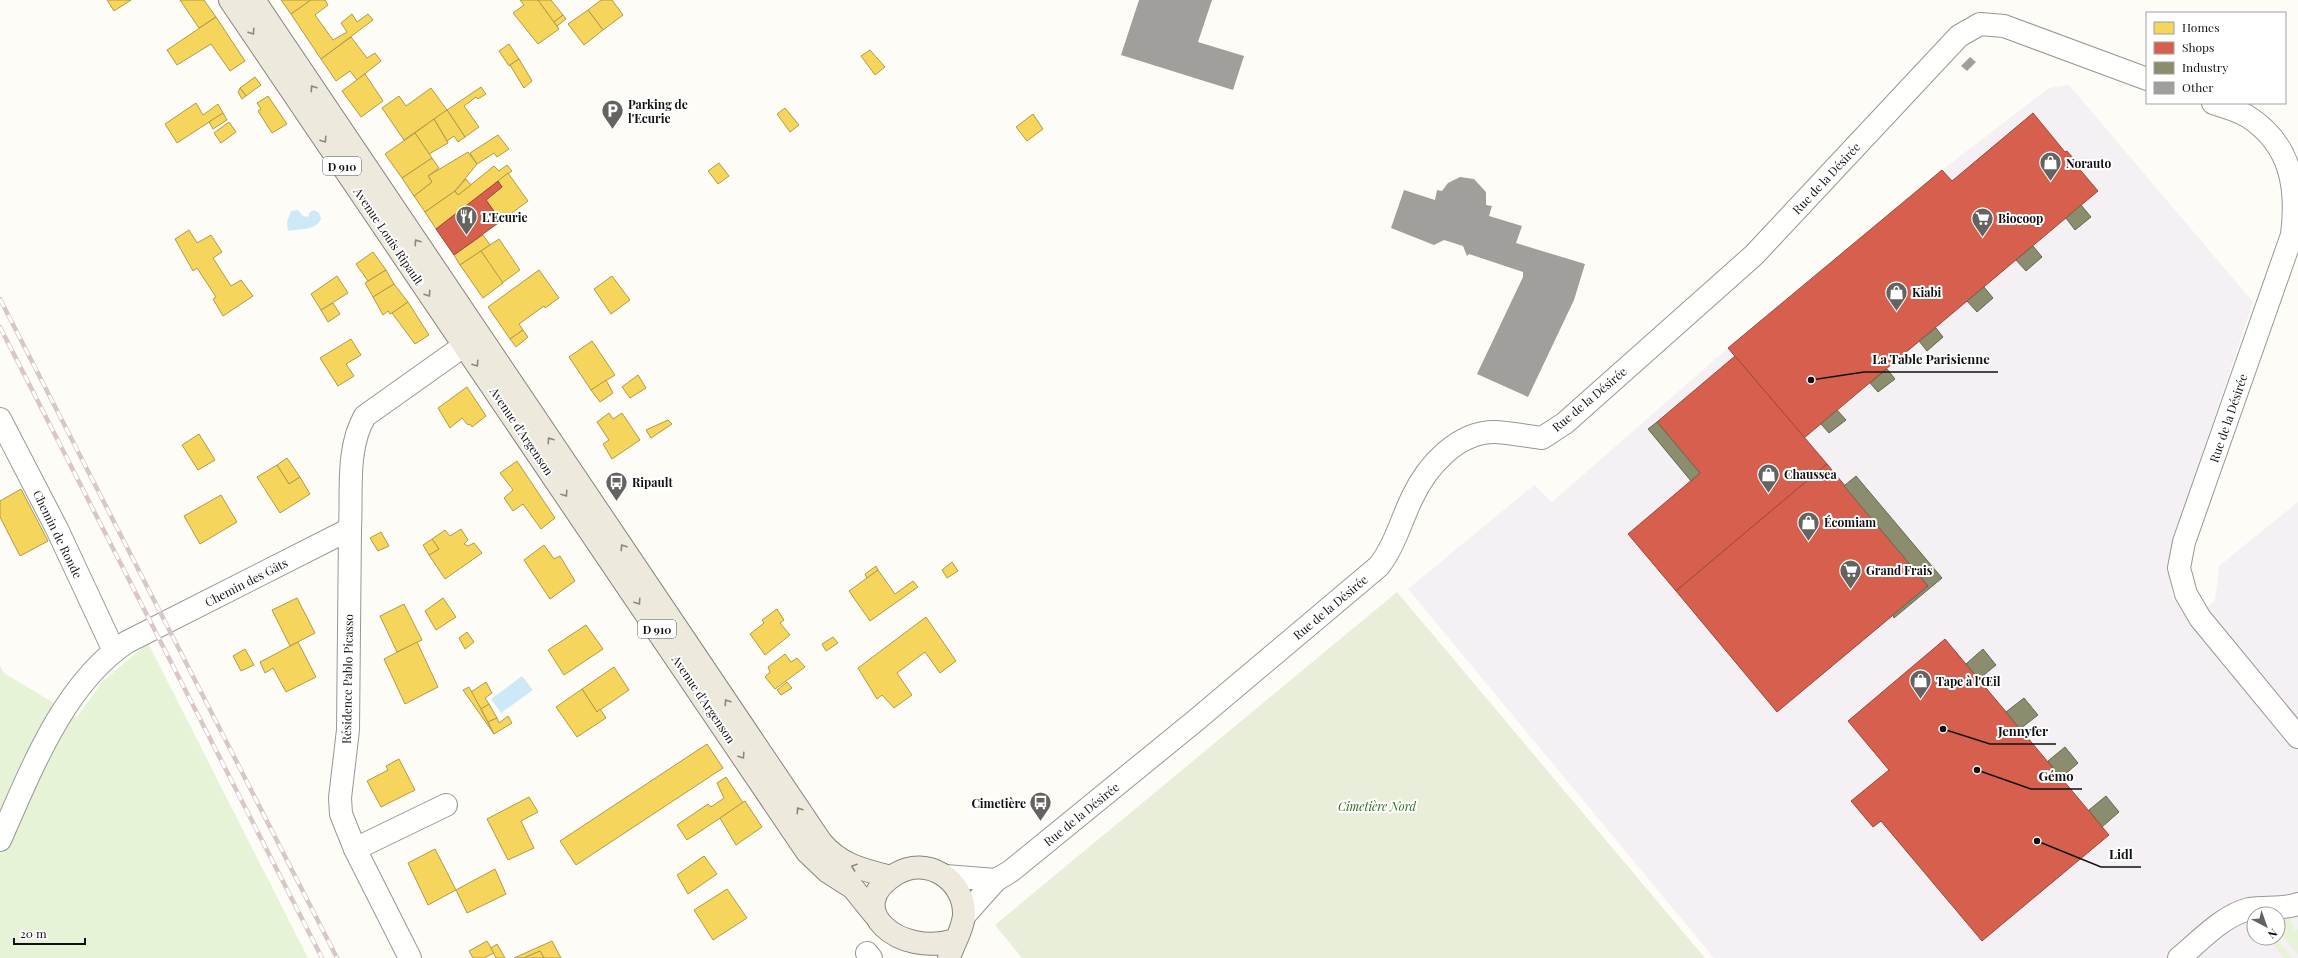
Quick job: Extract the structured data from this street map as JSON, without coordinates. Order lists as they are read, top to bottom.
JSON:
{
  "streets": {
    "main road": ["D 910", "Avenue Louis Ripault", "Avenue d'Argenson"],
    "street": [
      "Rue de la Désirée",
      "Chemin de Ronde",
      "Chemin des Gâts",
      "Résidence Pablo Picasso"
    ]
  },
  "crossings": [
    ["Rue de la Désirée", "Avenue d'Argenson"],
    ["Avenue Louis Ripault", "Avenue d'Argenson"],
    ["Chemin de Ronde", "Chemin des Gâts"],
    ["Chemin des Gâts", "Résidence Pablo Picasso"]
  ],
  "parks": ["Cimetière Nord"],
  "places": {
    "parking": ["Parking de l'Ecurie"],
    "shop": [
      "Norauto",
      "Kiabi",
      "Chaussea",
      "Écomiam",
      "Tape à l'Œil"
    ],
    "restaurant": ["L'Ecurie"],
    "supermarket": ["Biocoop", "Grand Frais"],
    "other": [
      "La Table Parisienne",
      "Jennyfer",
      "Gémo",
      "Lidl"
    ],
    "bus stop": ["Ripault", "Cimetière"]
  },
  "legend": [
    "Homes",
    "Shops",
    "Industry",
    "Other"
  ],
  "scale_bar": "20 m",
  "north": "bottom right"
}
